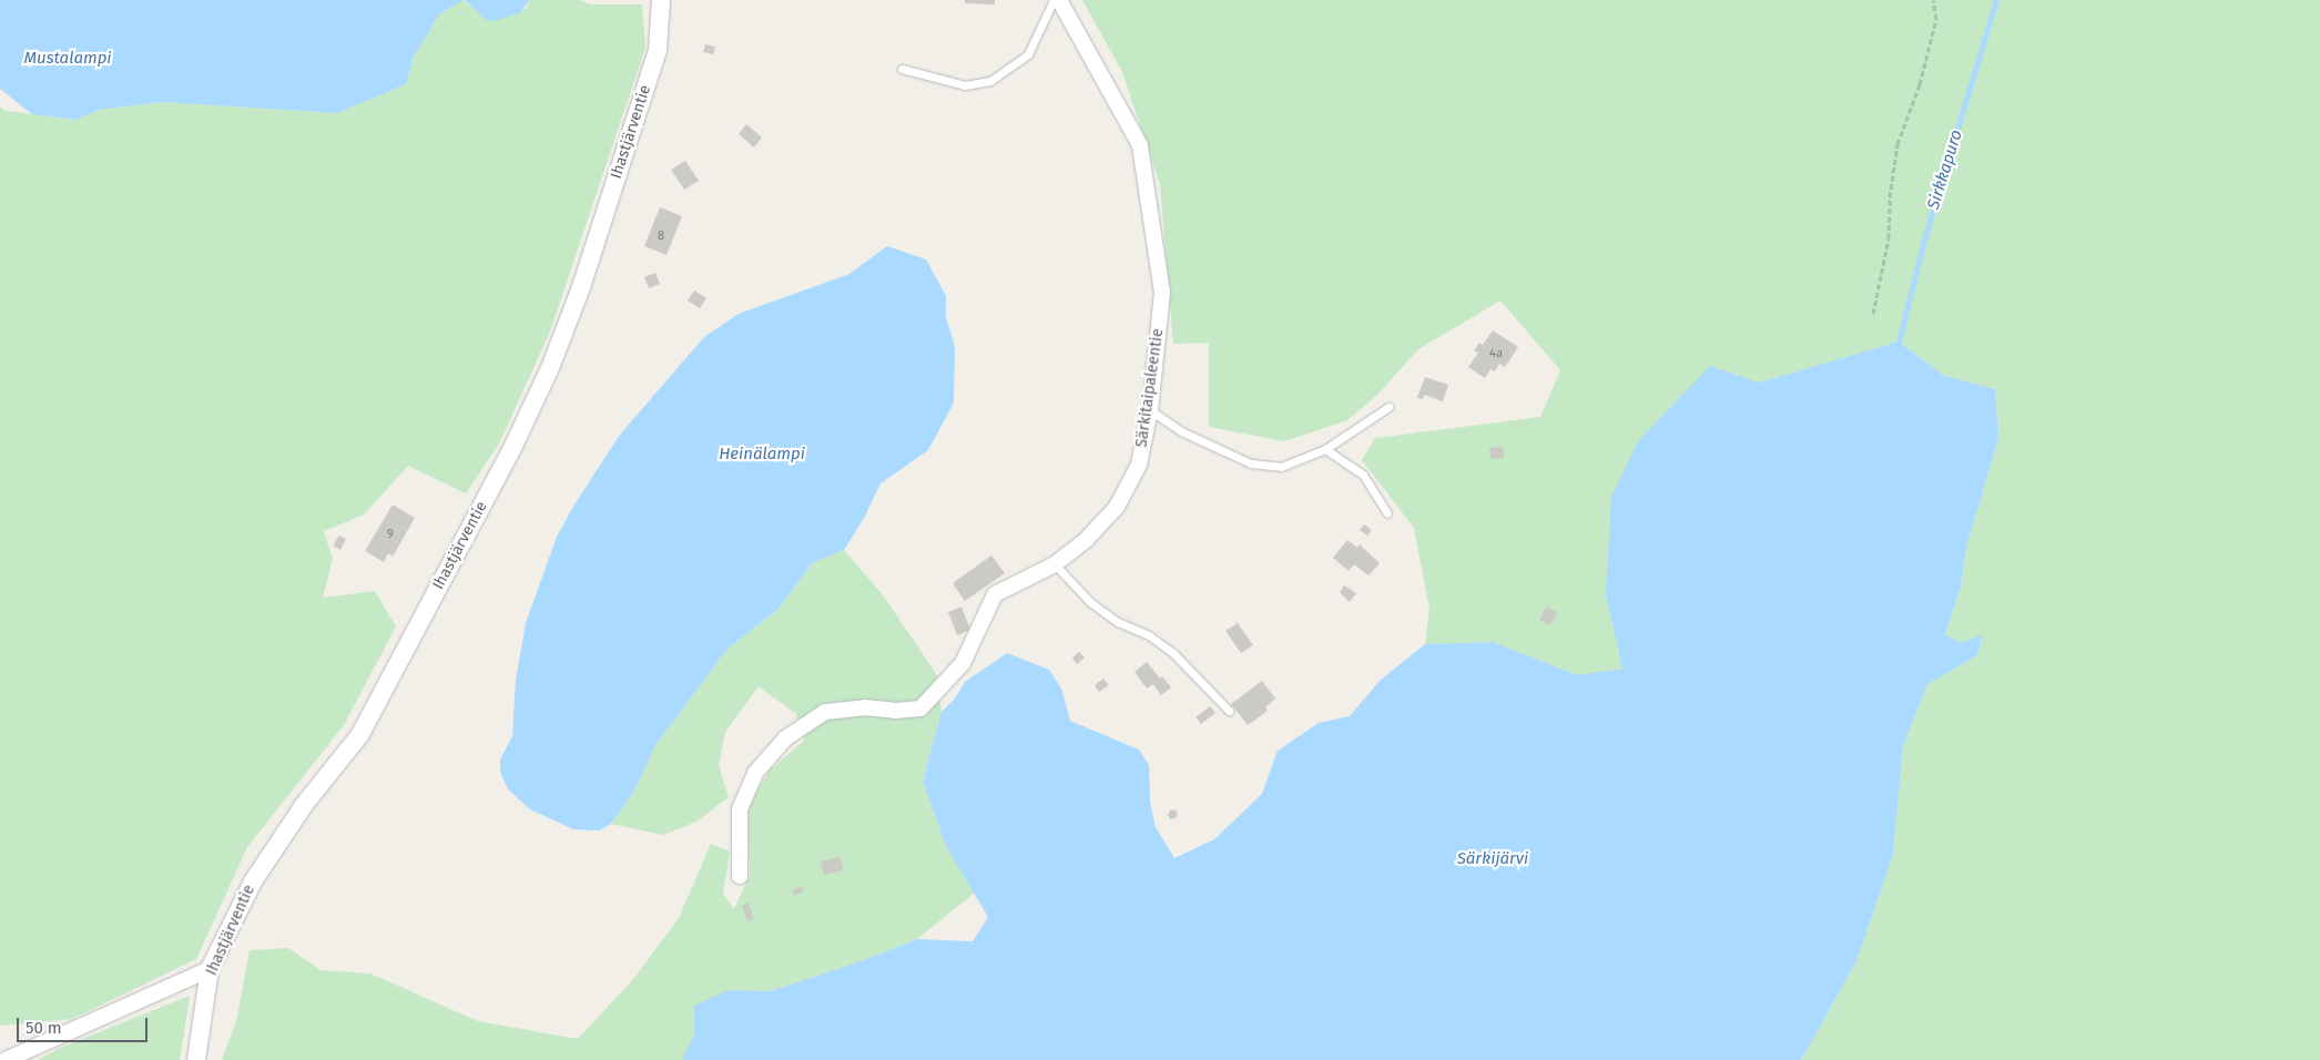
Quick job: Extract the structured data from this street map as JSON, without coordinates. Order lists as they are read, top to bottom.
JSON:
{
  "streets": {
    "street": ["Ihastjärventie", "Särkitaipaleentie"]
  },
  "water": [
    "Mustalampi",
    "Sirkkapuro",
    "Heinälampi",
    "Särkijärvi"
  ],
  "house_numbers": ["8", "4a", "9"],
  "scale_bar": "50 m"
}
